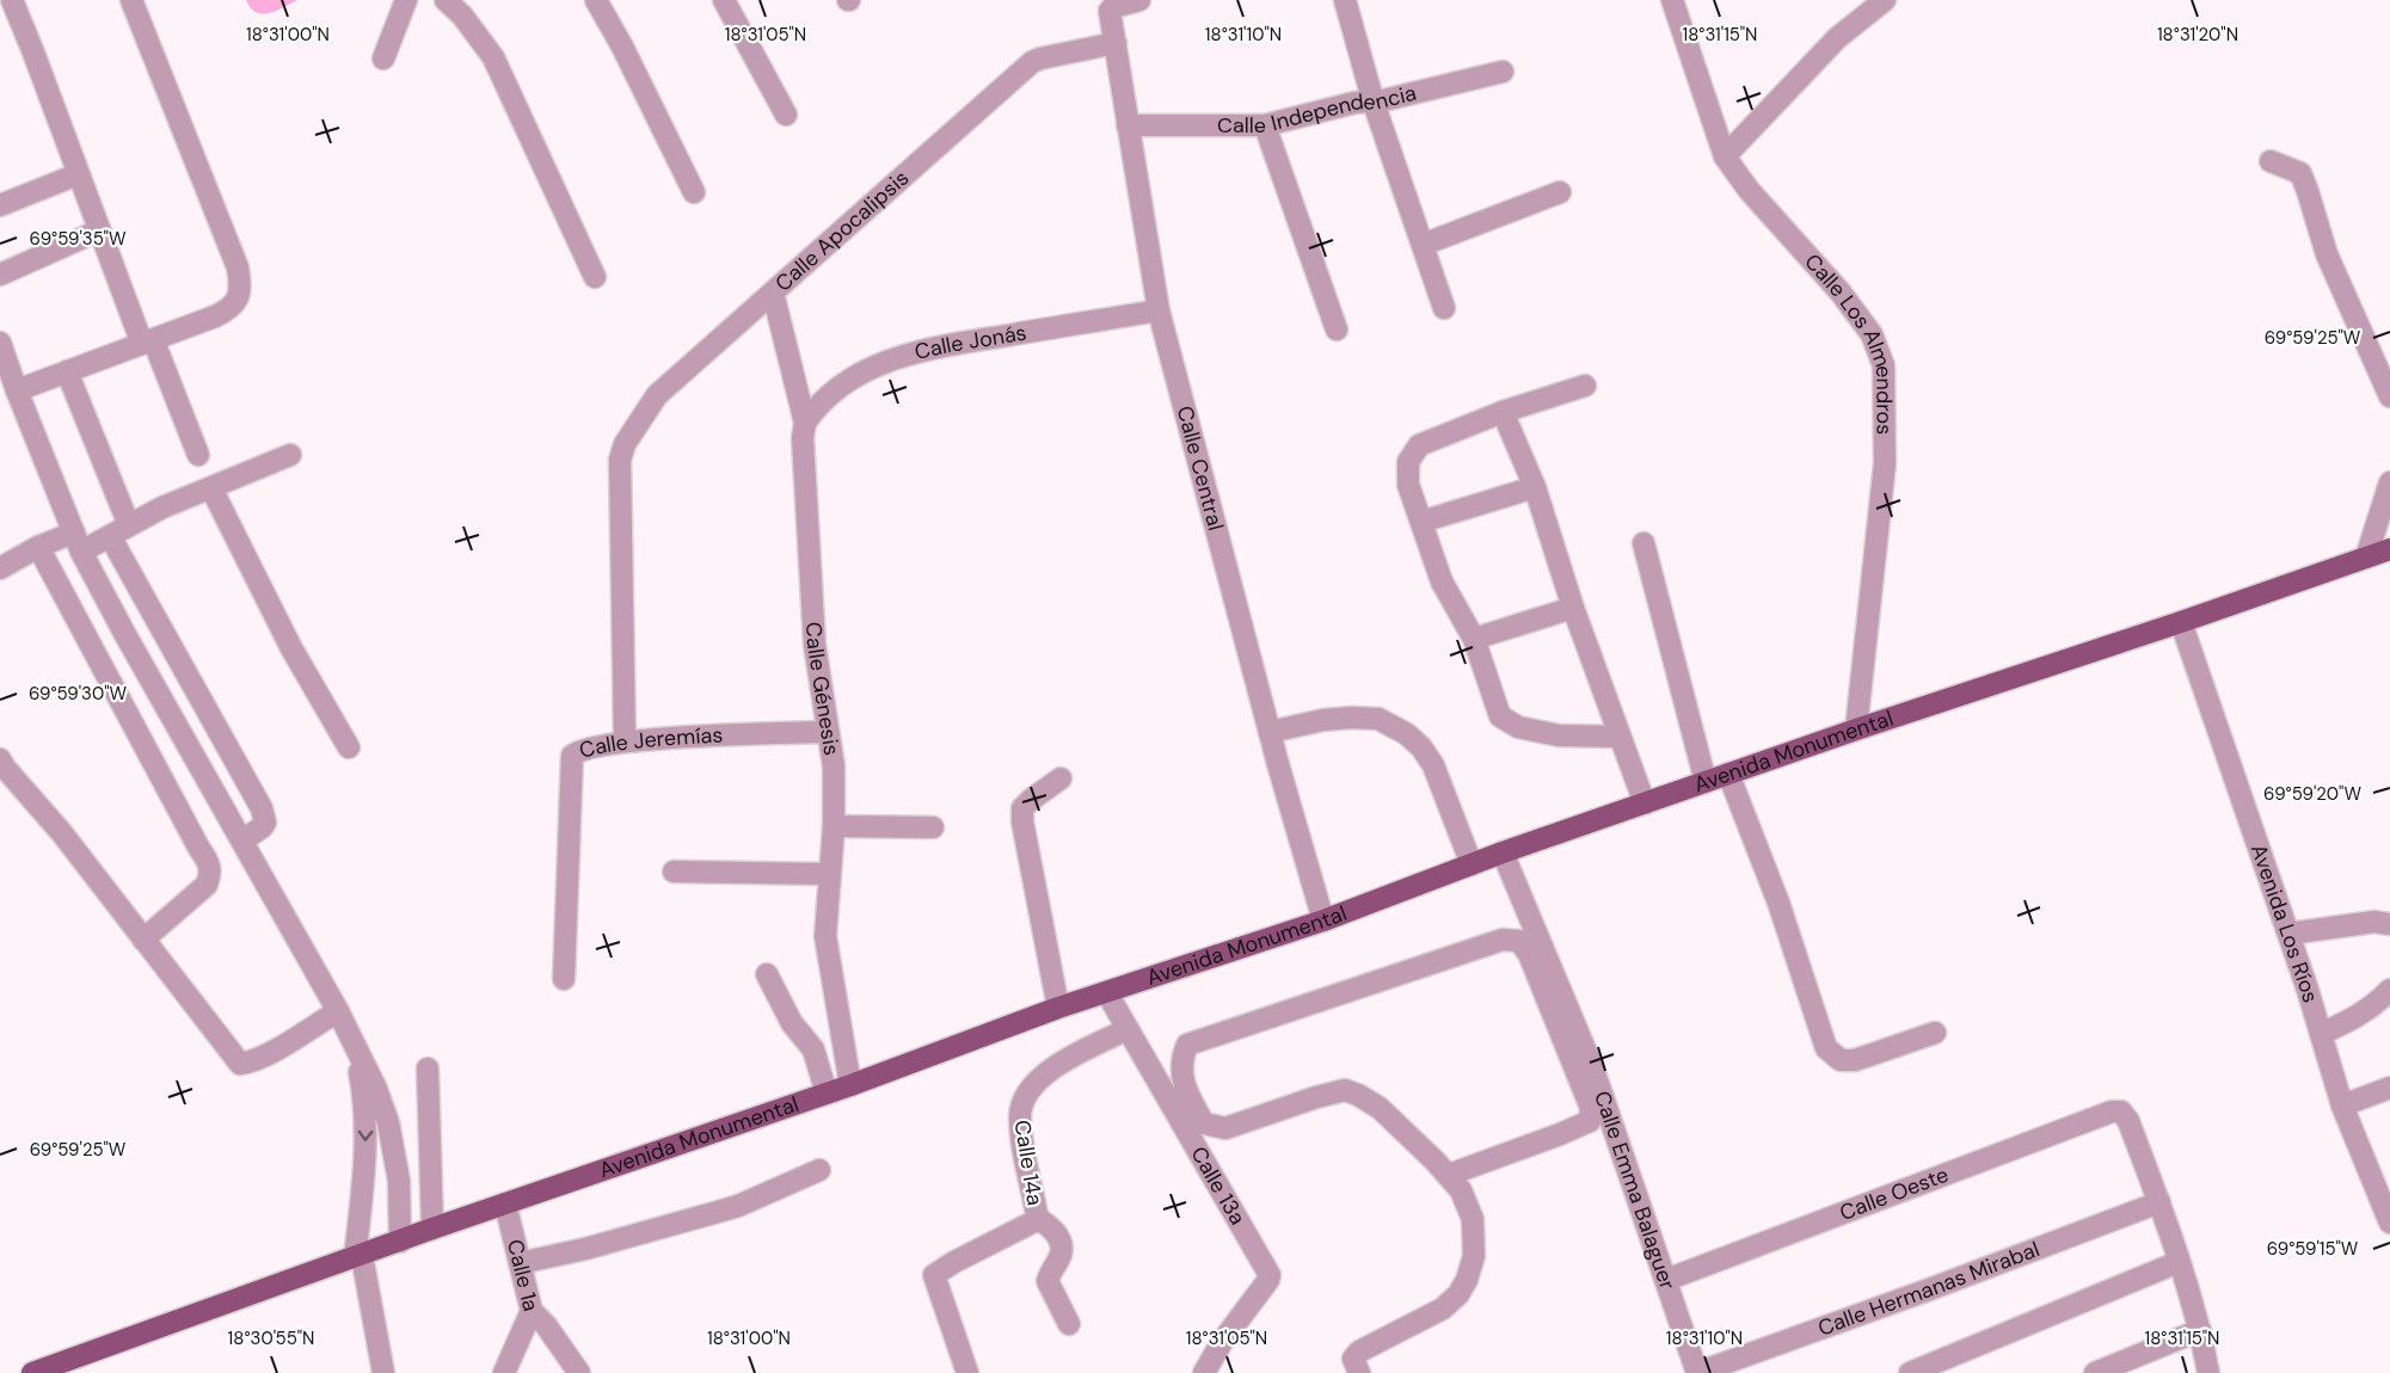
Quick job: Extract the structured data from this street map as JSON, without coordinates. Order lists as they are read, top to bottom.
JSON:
{
  "streets": {
    "main road": ["Avenida Monumental"],
    "street": [
      "Calle Independencia",
      "Calle Apocalipsis",
      "Calle Jonás",
      "Calle Los Almendros",
      "Calle Central",
      "Calle Génesis",
      "Calle Jeremías",
      "Avenida Los Ríos",
      "Calle 14a",
      "Calle 13a",
      "Calle Emma Balaguer",
      "Calle Oeste",
      "Calle 1a",
      "Calle Hermanas Mirabal"
    ]
  },
  "crossings": [
    ["Calle Independencia", "Calle Central"],
    ["Calle Apocalipsis", "Calle Central"],
    ["Calle Apocalipsis", "Calle Génesis"],
    ["Calle Apocalipsis", "Calle Jeremías"],
    ["Calle Jonás", "Calle Central"],
    ["Calle Jonás", "Calle Génesis"],
    ["Calle Los Almendros", "Avenida Monumental"],
    ["Calle Central", "Avenida Monumental"],
    ["Calle Génesis", "Calle Jeremías"],
    ["Calle Génesis", "Avenida Monumental"],
    ["Avenida Monumental", "Avenida Los Ríos"],
    ["Avenida Monumental", "Calle 13a"],
    ["Avenida Monumental", "Calle Emma Balaguer"],
    ["Avenida Monumental", "Calle 1a"],
    ["Calle 14a", "Calle 13a"],
    ["Calle Emma Balaguer", "Calle Oeste"],
    ["Calle Emma Balaguer", "Calle Hermanas Mirabal"],
    ["Calle Oeste", "Calle Hermanas Mirabal"]
  ],
  "coordinates": [
    "18°31'00\"N",
    "18°31'05\"N",
    "18°31'10\"N",
    "18°31'15\"N",
    "18°31'20\"N",
    "69°59'35\"W",
    "69°59'25\"W",
    "69°59'30\"W",
    "69°59'20\"W",
    "69°59'15\"W",
    "18°30'55\"N"
  ]
}
